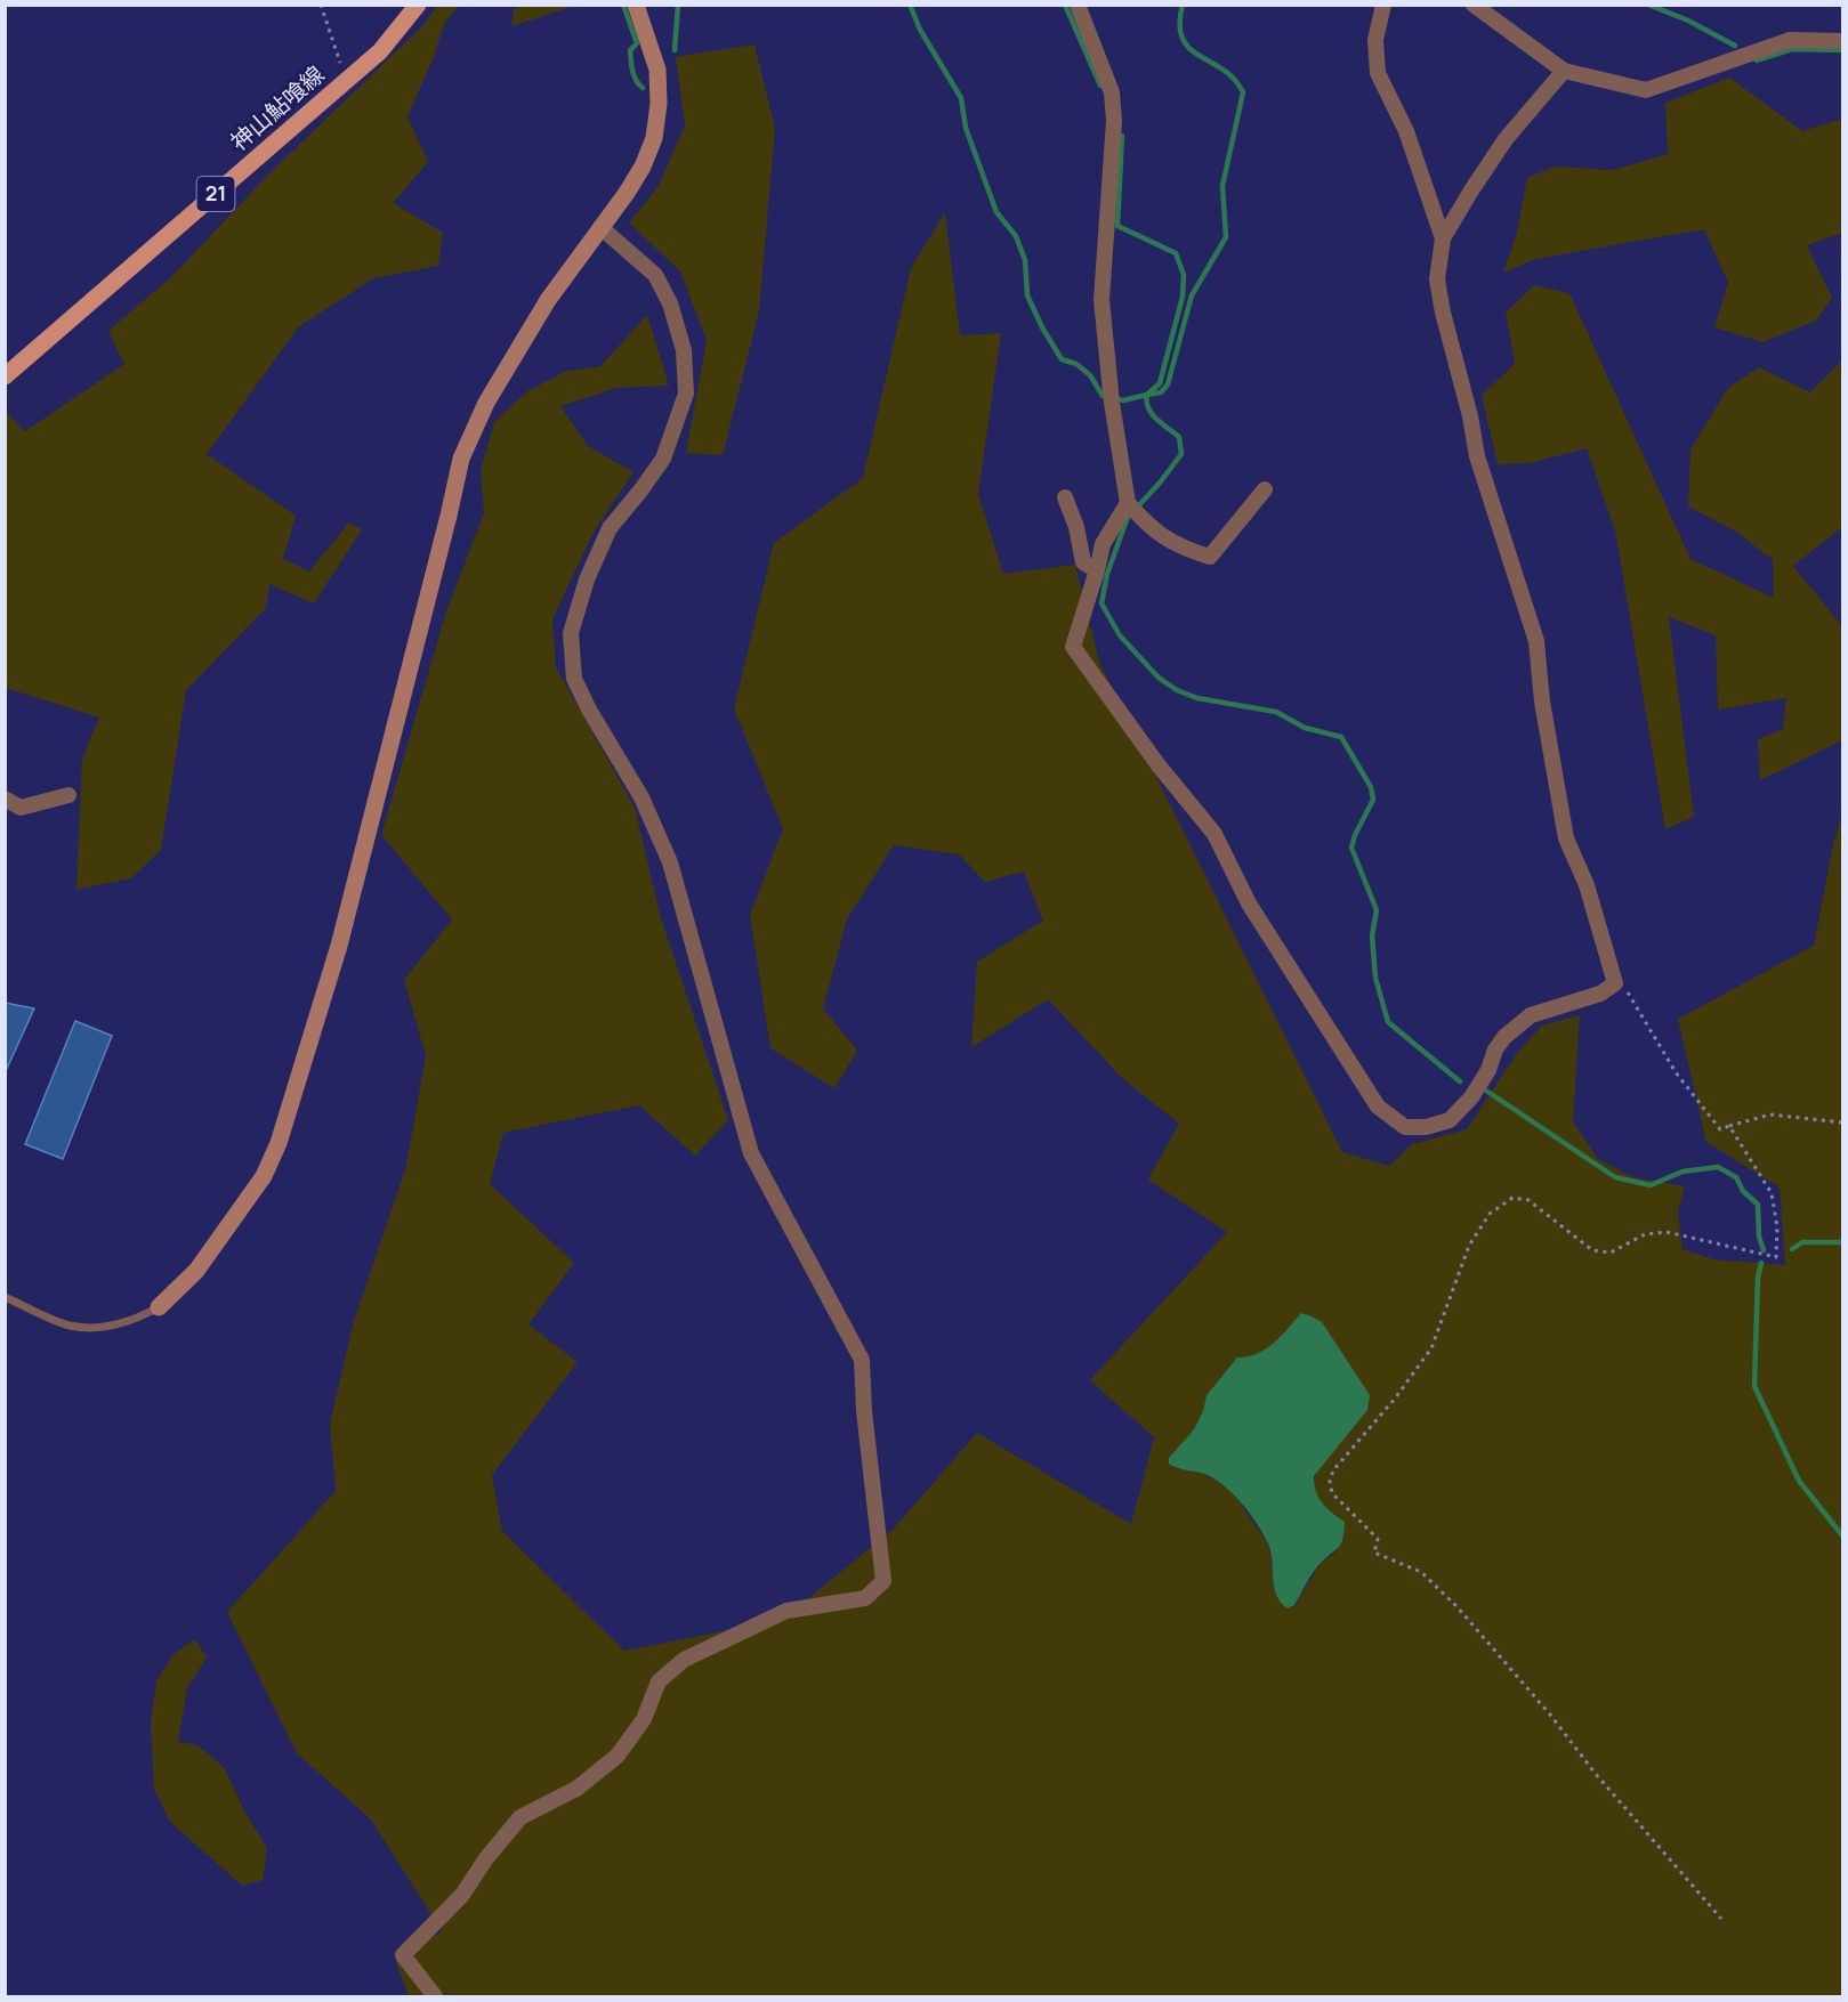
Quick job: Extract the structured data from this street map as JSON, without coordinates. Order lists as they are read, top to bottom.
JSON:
{
  "streets": {
    "main road": ["神山鮎喰線", "21"]
  }
}
